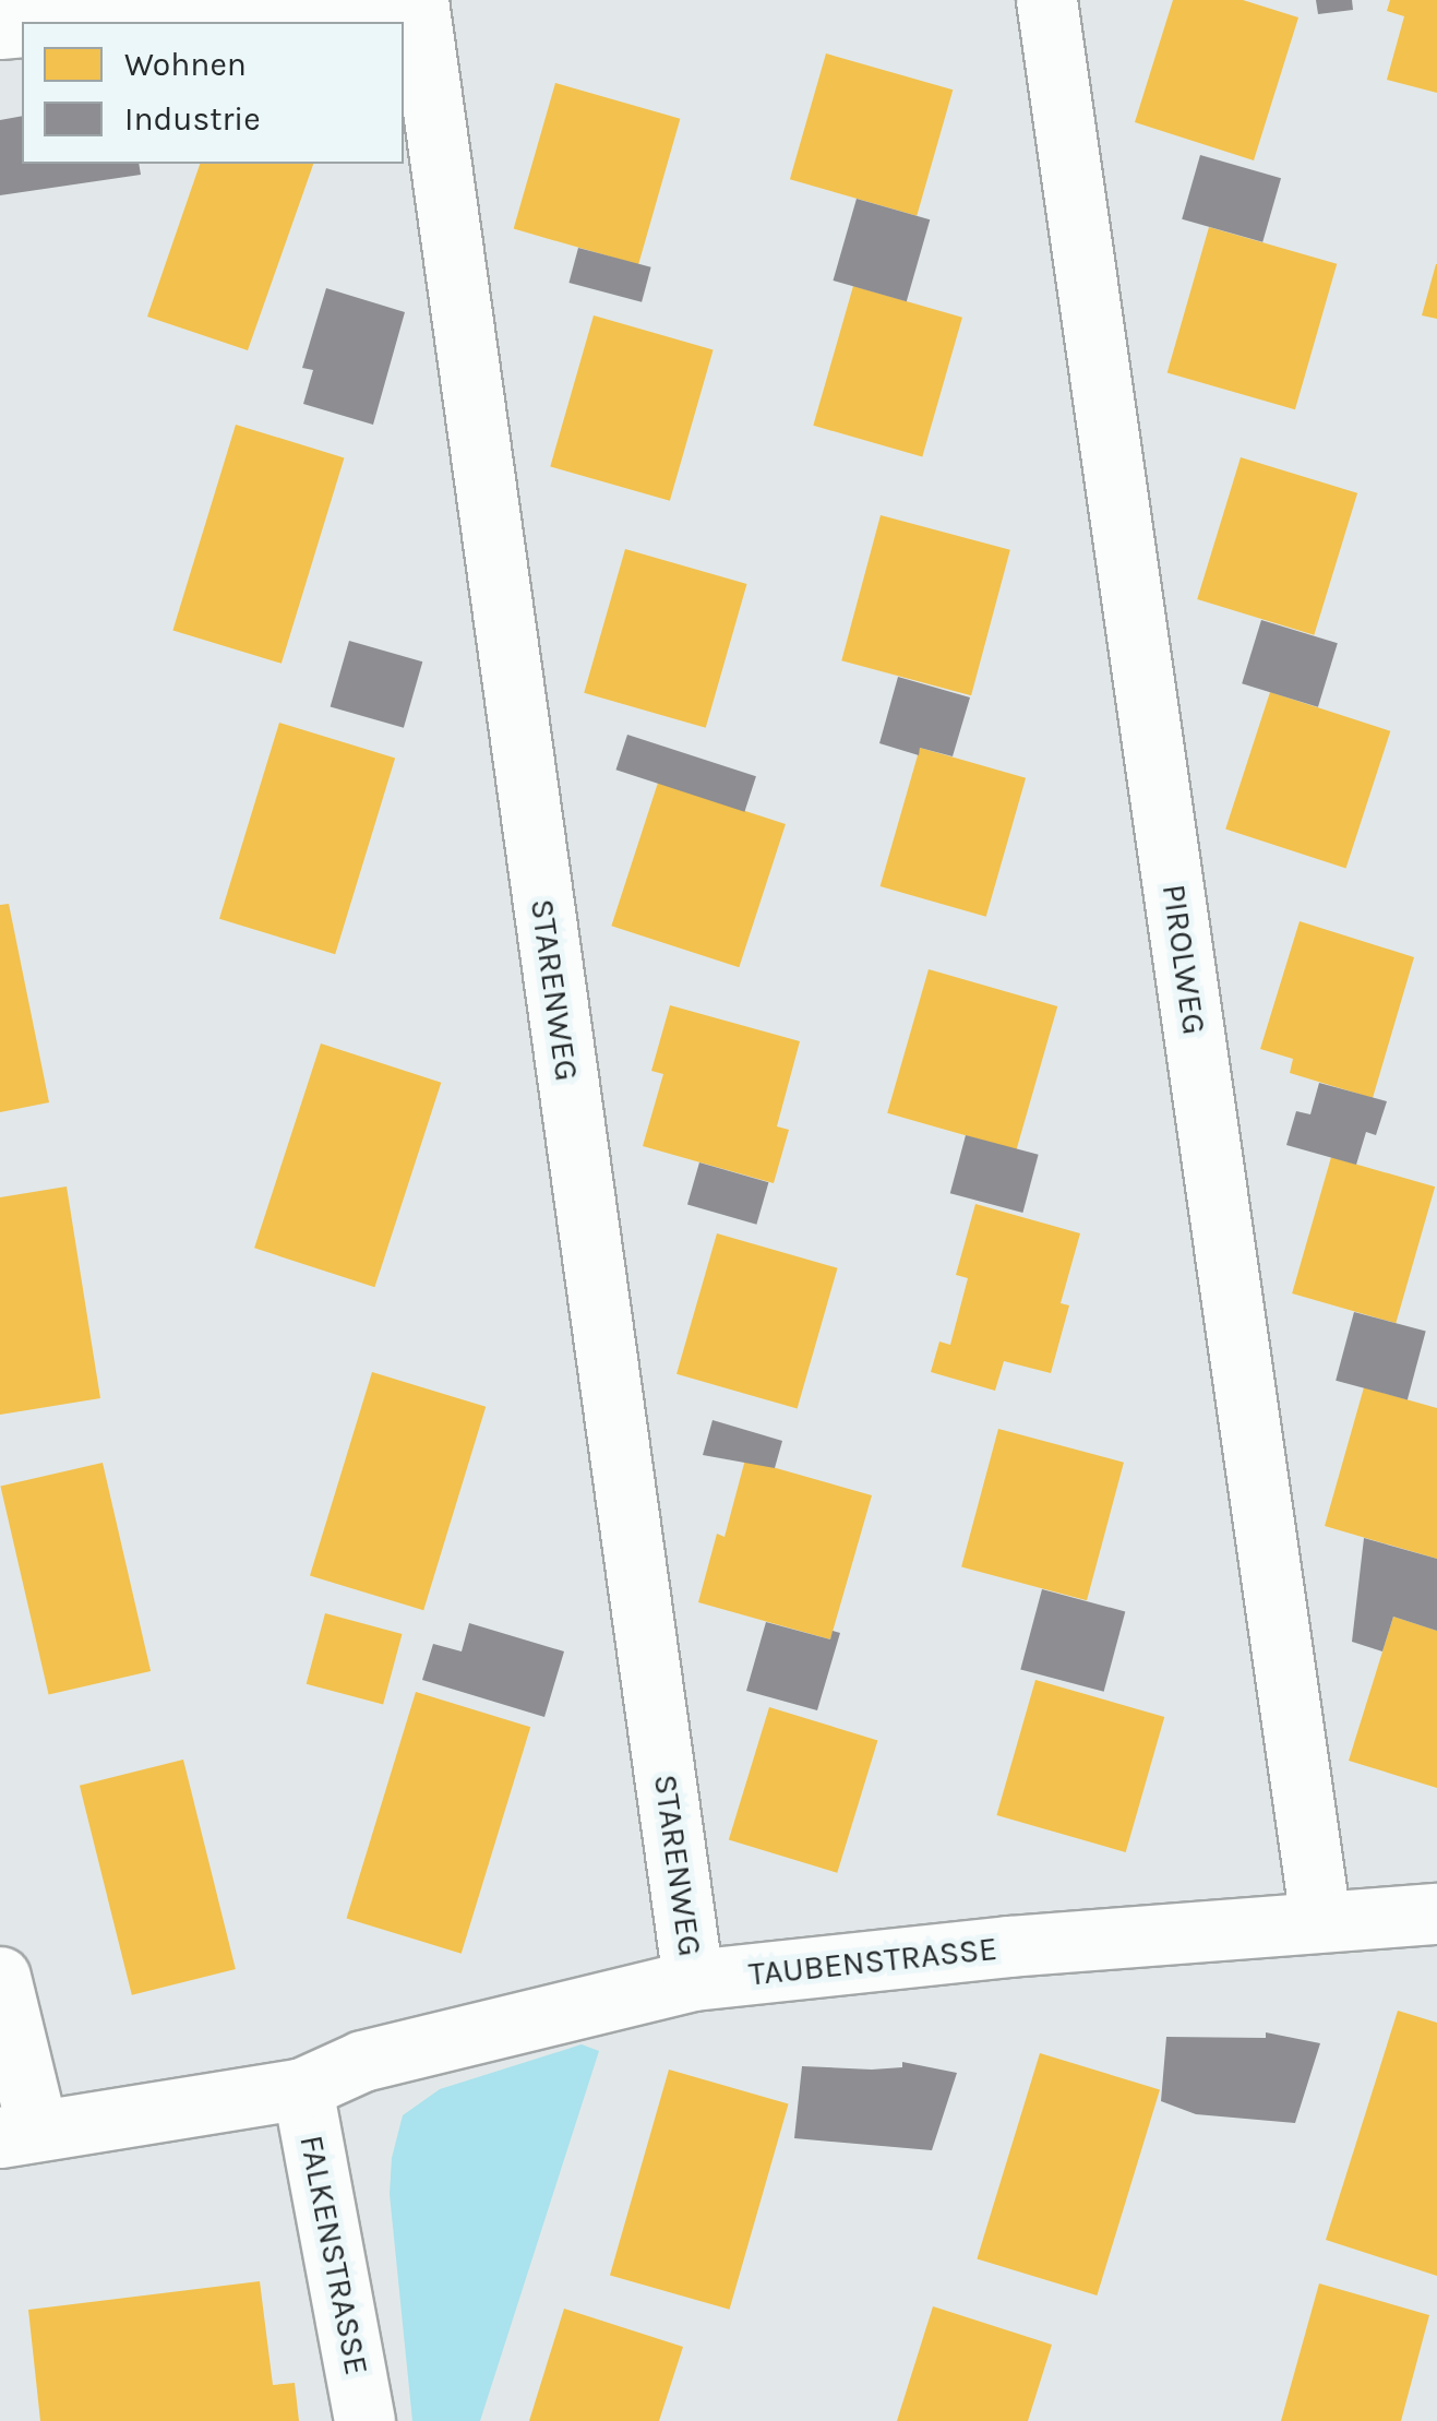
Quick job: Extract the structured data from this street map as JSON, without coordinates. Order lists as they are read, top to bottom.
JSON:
{
  "streets": {
    "street": [
      "PIROLWEG",
      "STARENWEG",
      "TAUBENSTRASSE",
      "FALKENSTRASSE"
    ]
  },
  "crossings": [
    ["PIROLWEG", "TAUBENSTRASSE"],
    ["STARENWEG", "TAUBENSTRASSE"],
    ["TAUBENSTRASSE", "FALKENSTRASSE"]
  ],
  "legend": ["Wohnen", "Industrie"]
}
